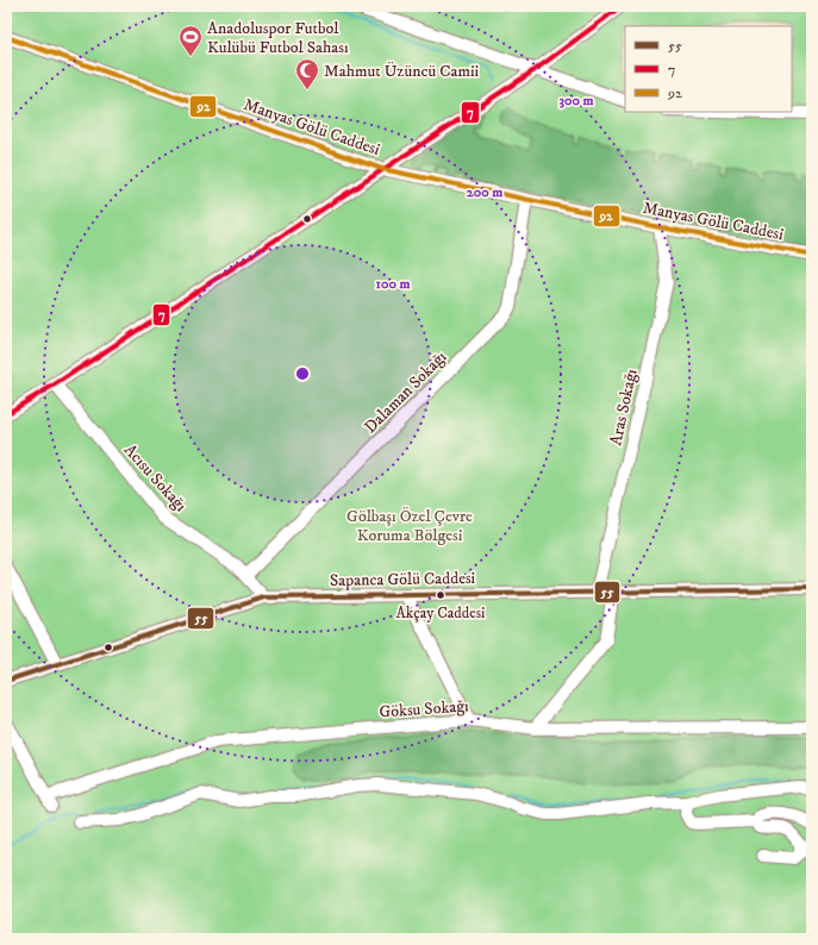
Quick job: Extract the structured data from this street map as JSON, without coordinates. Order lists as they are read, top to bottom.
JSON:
{
  "streets": {
    "street": [
      "Manyas Gölü Caddesi",
      "Dalaman Sokağı",
      "Aras Sokağı",
      "Acısu Sokağı",
      "Sapanca Gölü Caddesi",
      "Göksu Sokağı"
    ]
  },
  "crossings": [
    ["Manyas Gölü Caddesi", "Dalaman Sokağı"],
    ["Manyas Gölü Caddesi", "Aras Sokağı"],
    ["Dalaman Sokağı", "Acısu Sokağı"],
    ["Aras Sokağı", "Sapanca Gölü Caddesi"],
    ["Acısu Sokağı", "Sapanca Gölü Caddesi"]
  ],
  "parks": ["Gölbaşı Özel Çevre Koruma Bölgesi"],
  "places": {
    "sports": ["Anadoluspor Futbol Kulübü Futbol Sahası"],
    "mosque": ["Mahmut Üzüncü Camii"],
    "other": ["Akçay Caddesi"]
  },
  "lines": ["transit line 7", "transit line 92", "transit line 55"],
  "legend": ["55", "7", "92"],
  "rings": ["300 m", "200 m", "100 m"]
}
